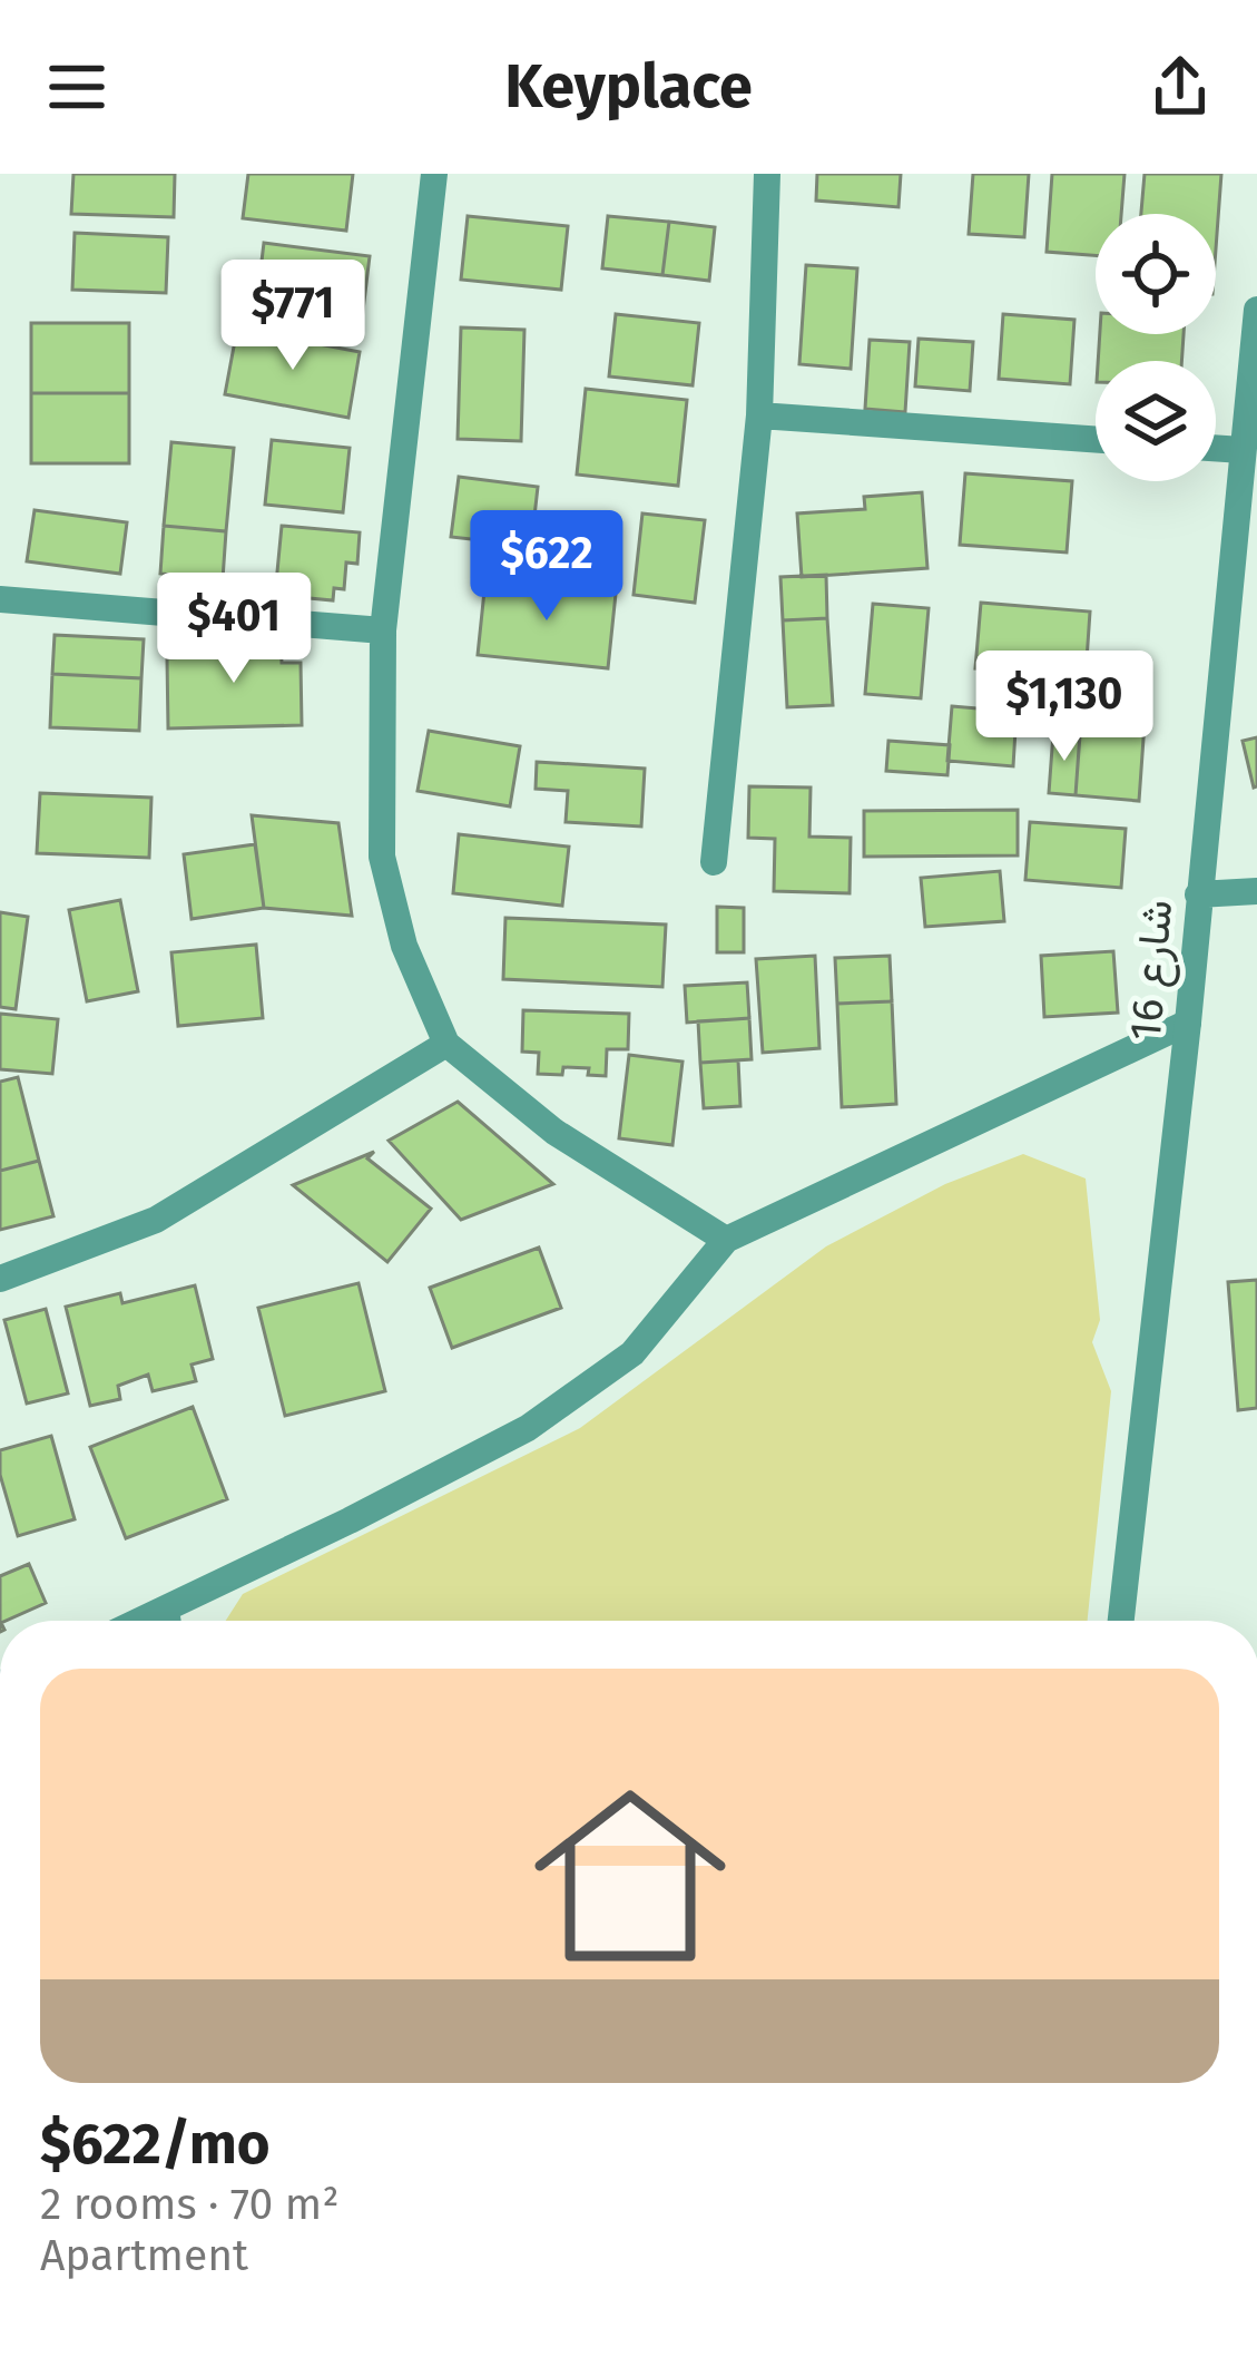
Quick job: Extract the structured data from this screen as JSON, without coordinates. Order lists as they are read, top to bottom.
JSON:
{
  "streets": {
    "street": ["شارع 16"]
  },
  "page": {
    "header": "Keyplace",
    "price": [
      "$771",
      "$622",
      "$401",
      "$1,130"
    ],
    "list": [
      {
        "name": "$622/mo",
        "note": "2 rooms · 70 m² · Apartment"
      }
    ]
  }
}
